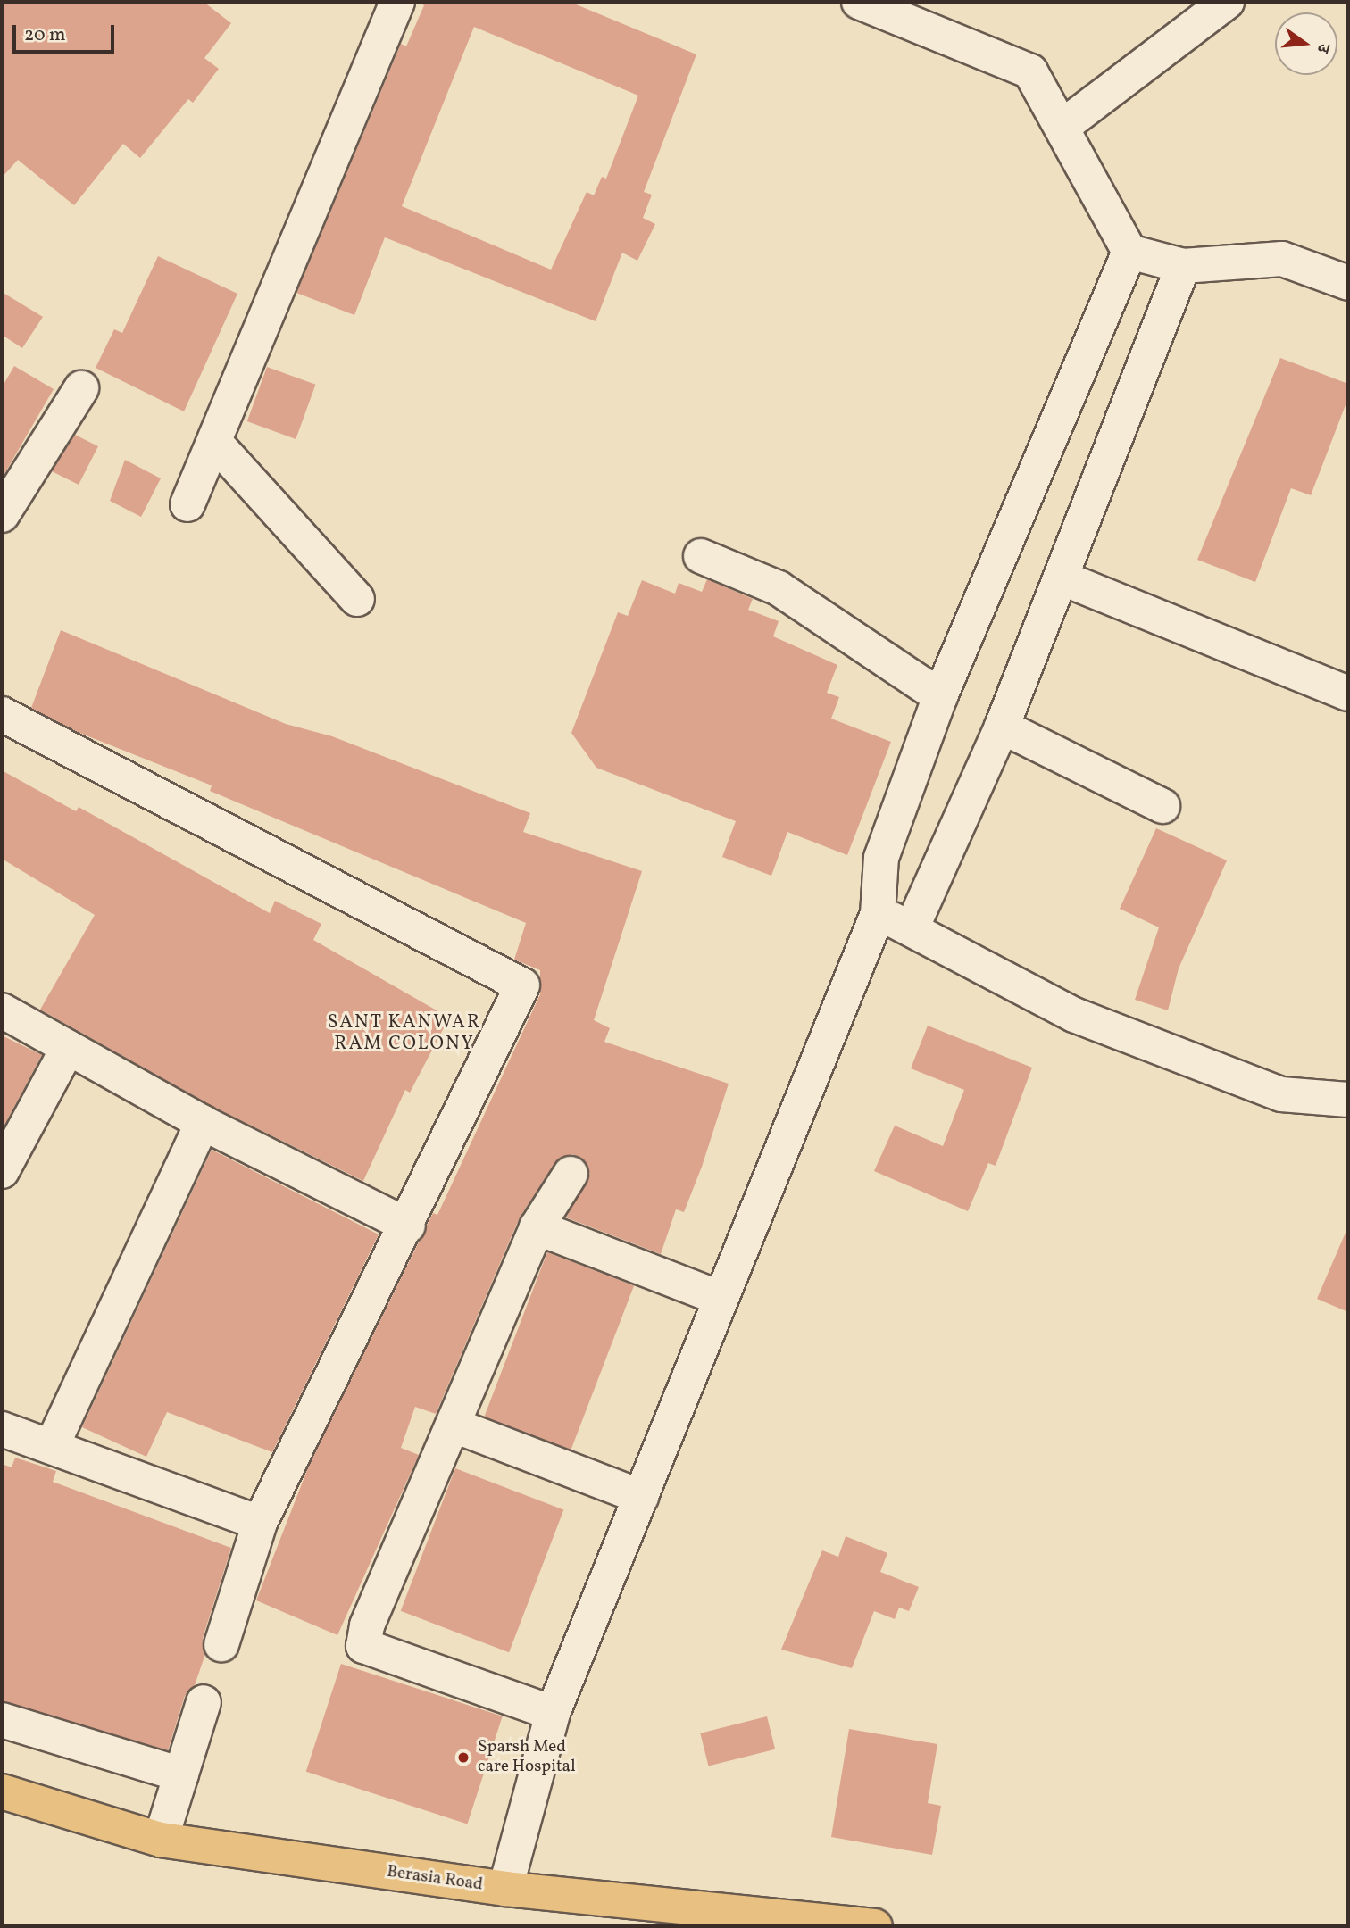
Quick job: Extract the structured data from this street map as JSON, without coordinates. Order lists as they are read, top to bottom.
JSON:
{
  "streets": {
    "main road": ["Berasia Road"]
  },
  "districts": ["SANT KANWAR RAM COLONY"],
  "places": ["Sparsh Med care Hospital"],
  "scale_bar": "20 m",
  "north": "right"
}
